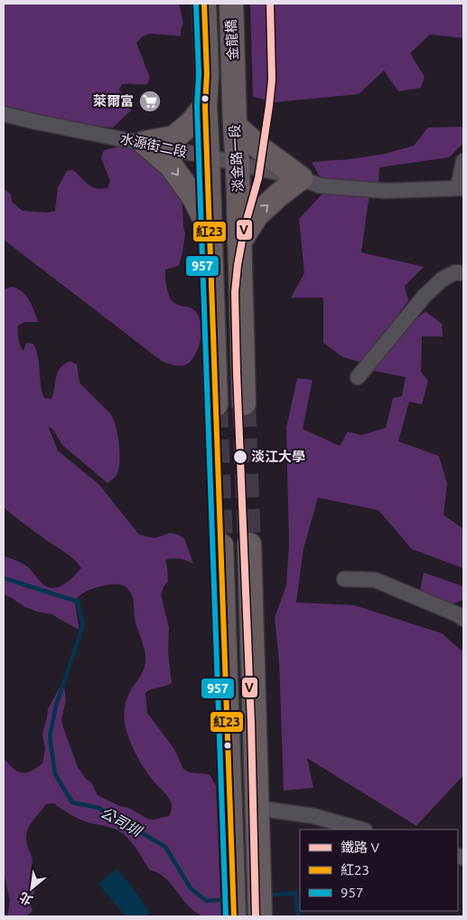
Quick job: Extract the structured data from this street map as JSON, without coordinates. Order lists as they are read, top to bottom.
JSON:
{
  "streets": {
    "main road": ["金龍橋", "淡金路一段"],
    "street": ["水源街二段"]
  },
  "crossings": [
    ["金龍橋", "淡金路一段"],
    ["水源街二段", "淡金路一段"]
  ],
  "water": ["公司圳"],
  "places": {
    "supermarket": ["萊爾富"],
    "other": ["淡江大學"]
  },
  "lines": ["rail line V", "transit line 紅23", "transit line 957"],
  "legend": ["鐵路 V", "紅23", "957"],
  "north": "bottom left"
}
